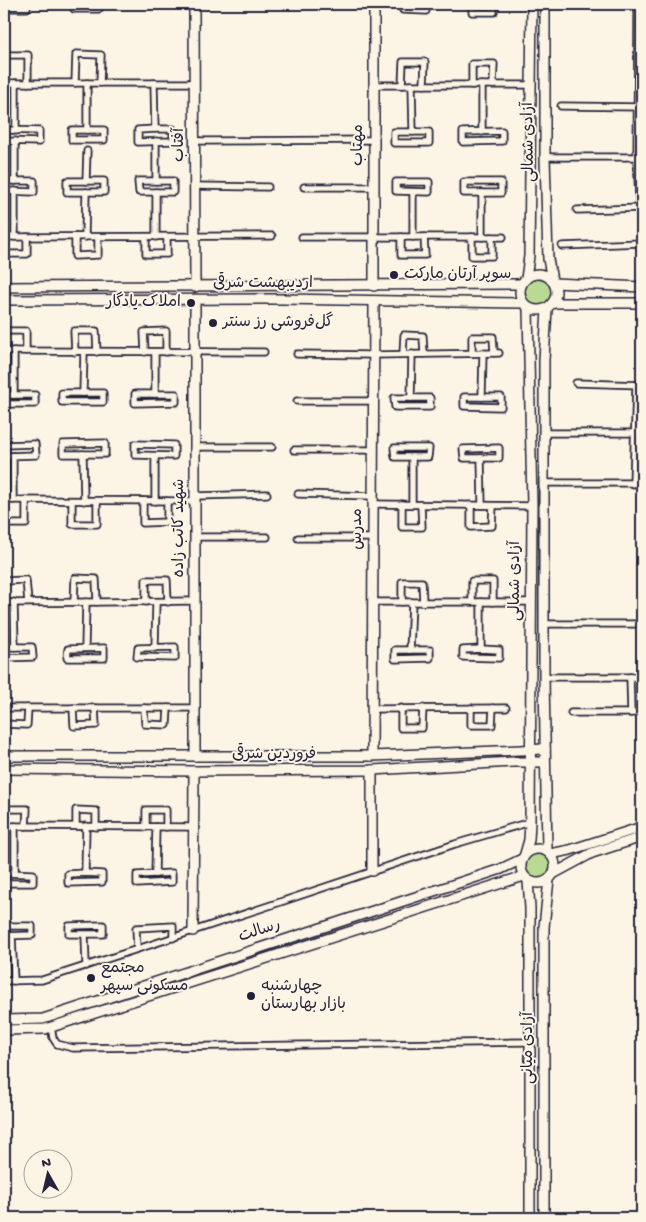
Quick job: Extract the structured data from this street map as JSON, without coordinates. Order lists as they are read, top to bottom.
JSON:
{
  "streets": {
    "main road": [
      "آزادی شمالی",
      "آفتاب",
      "مهتاب",
      "اردیبهشت شرقی",
      "شهید کاتب زاده",
      "مدرس",
      "فروردین شرقی",
      "رسالت",
      "آزادی میانی"
    ]
  },
  "crossings": [
    ["آزادی شمالی", "اردیبهشت شرقی"],
    ["آزادی شمالی", "فروردین شرقی"],
    ["آزادی شمالی", "رسالت"],
    ["آزادی شمالی", "آزادی میانی"],
    ["آفتاب", "اردیبهشت شرقی"],
    ["مهتاب", "اردیبهشت شرقی"],
    ["اردیبهشت شرقی", "شهید کاتب زاده"],
    ["اردیبهشت شرقی", "مدرس"],
    ["شهید کاتب زاده", "فروردین شرقی"],
    ["مدرس", "فروردین شرقی"],
    ["رسالت", "آزادی میانی"]
  ],
  "places": [
    "سوپر آرتان مارکت",
    "املاک یادگار",
    "گل‌فروشی رز سنتر",
    "مجتمع مسکونی سپهر",
    "چهارشنبه بازار بهارستان"
  ],
  "north": "top"
}
